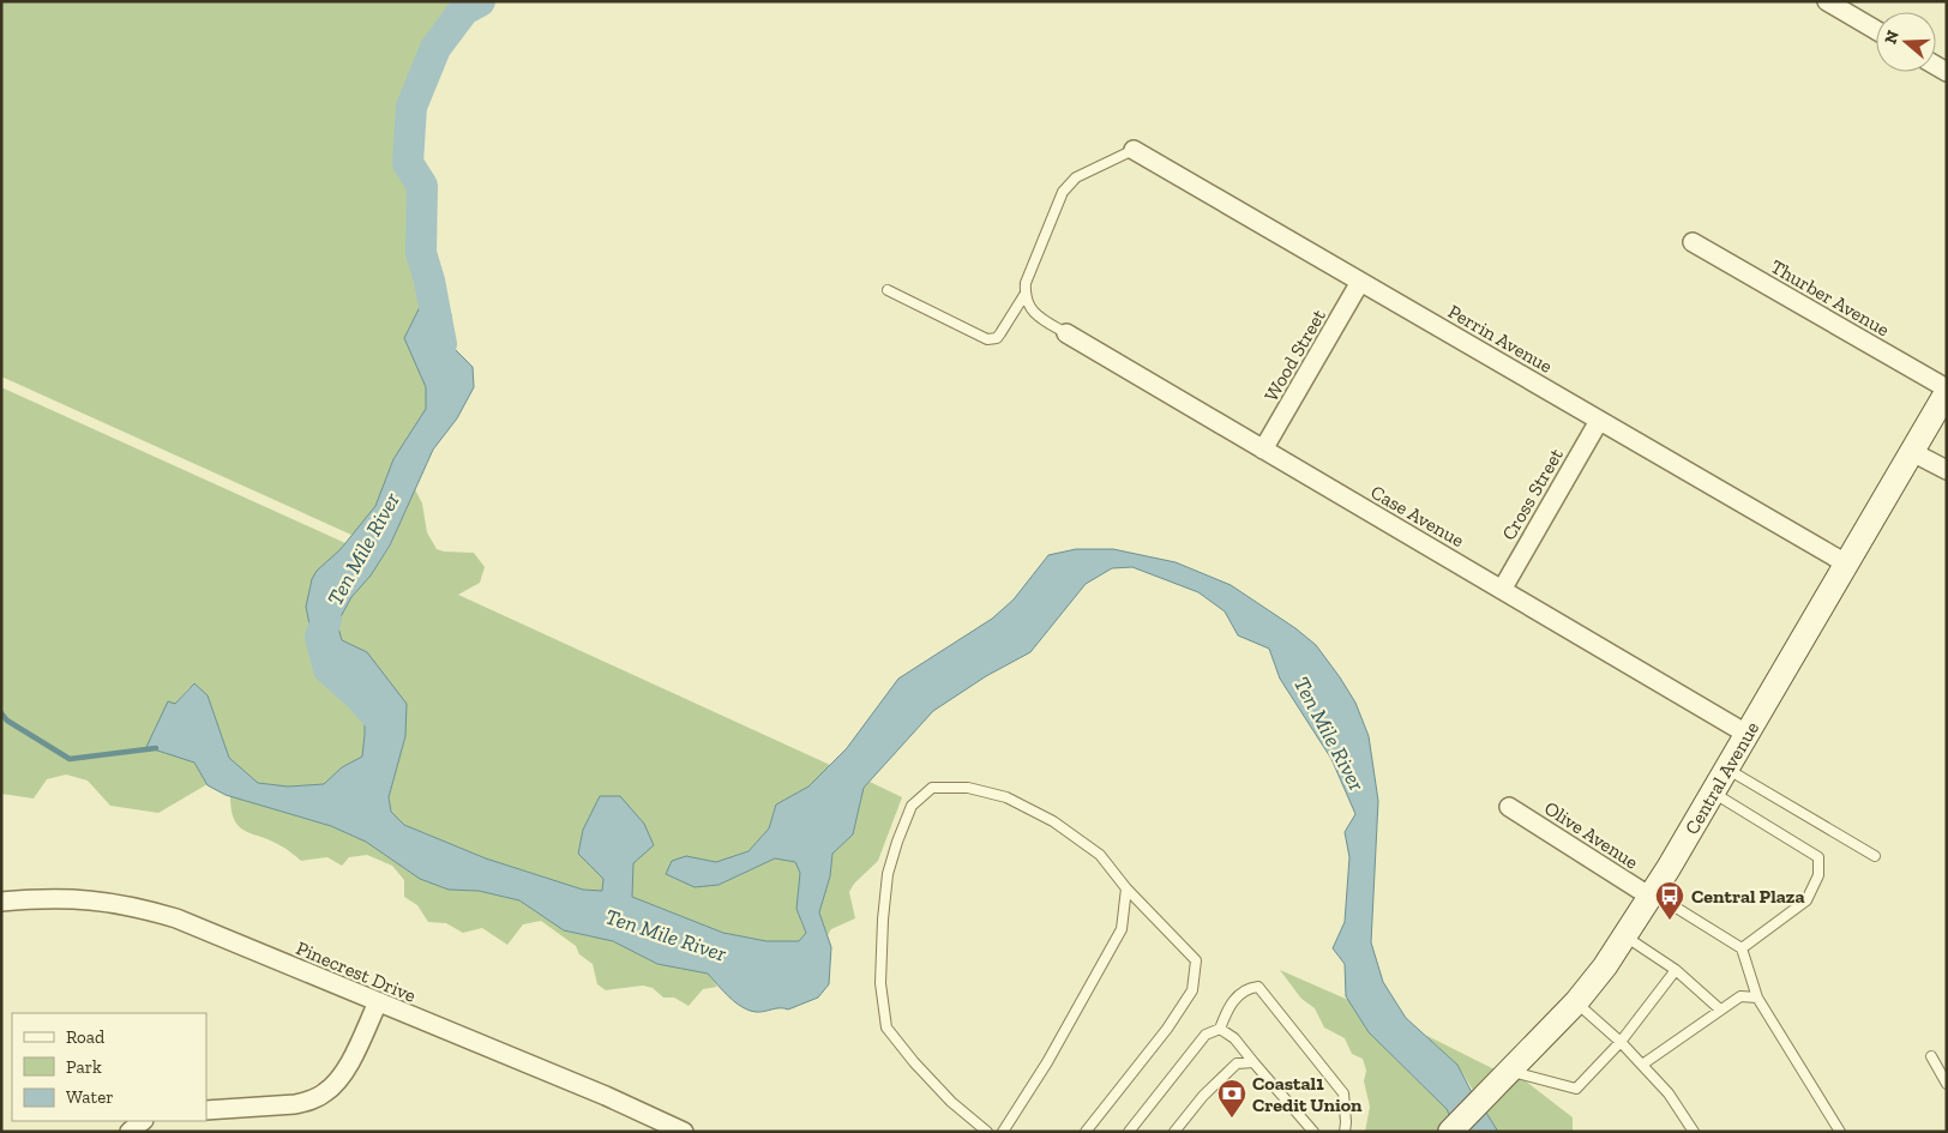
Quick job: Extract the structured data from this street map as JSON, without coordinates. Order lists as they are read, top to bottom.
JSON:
{
  "streets": {
    "main road": ["Central Avenue"],
    "street": [
      "Thurber Avenue",
      "Perrin Avenue",
      "Wood Street",
      "Cross Street",
      "Case Avenue",
      "Olive Avenue",
      "Pinecrest Drive"
    ]
  },
  "crossings": [
    ["Thurber Avenue", "Central Avenue"],
    ["Perrin Avenue", "Wood Street"],
    ["Perrin Avenue", "Cross Street"],
    ["Perrin Avenue", "Central Avenue"],
    ["Wood Street", "Case Avenue"],
    ["Cross Street", "Case Avenue"],
    ["Case Avenue", "Central Avenue"],
    ["Central Avenue", "Olive Avenue"]
  ],
  "water": ["Ten Mile River"],
  "places": {
    "bus stop": ["Central Plaza"],
    "bank": ["Coastal1 Credit Union"]
  },
  "legend": ["Road", "Park", "Water"],
  "north": "left"
}
